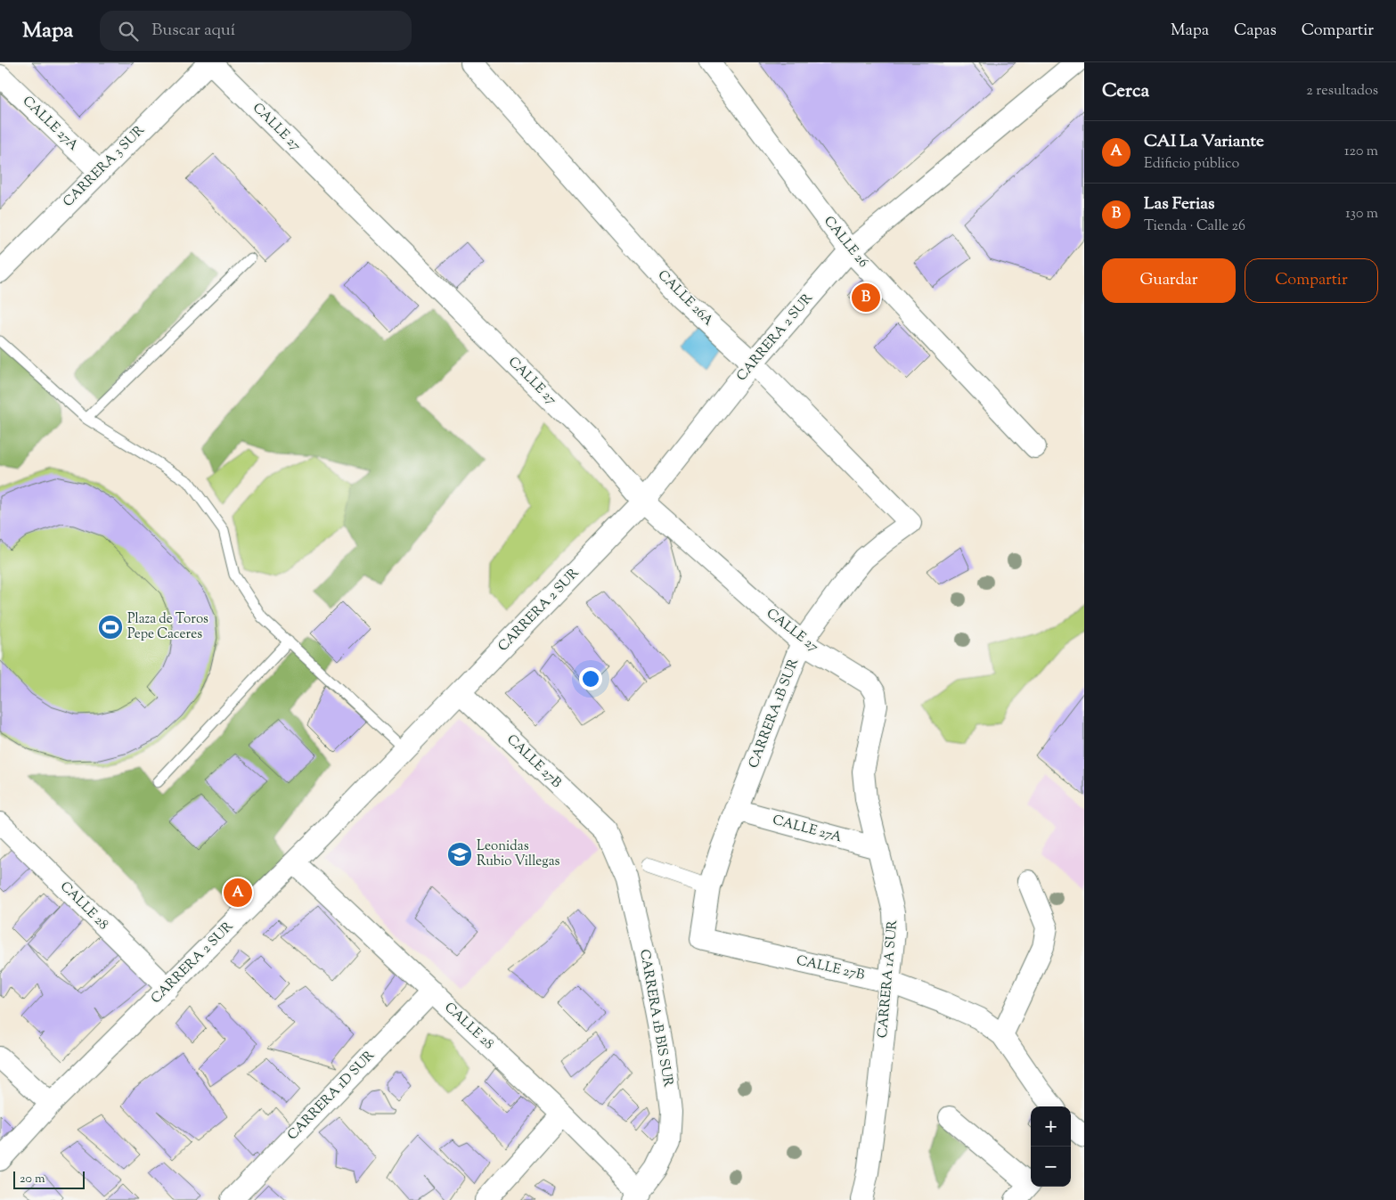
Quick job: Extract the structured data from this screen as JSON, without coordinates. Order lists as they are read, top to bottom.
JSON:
{
  "streets": {
    "street": [
      "CALLE 27A",
      "CALLE 27",
      "CARRERA 3 SUR",
      "CALLE 26",
      "CALLE 26A",
      "CARRERA 2 SUR",
      "CARRERA 1B SUR",
      "CALLE 27B",
      "CALLE 28",
      "CARRERA 1A SUR",
      "CARRERA 1B BIS SUR",
      "CARRERA 1D SUR"
    ]
  },
  "crossings": [
    ["CALLE 27A", "CARRERA 3 SUR"],
    ["CALLE 27A", "CARRERA 1B SUR"],
    ["CALLE 27A", "CARRERA 1A SUR"],
    ["CALLE 27", "CARRERA 3 SUR"],
    ["CALLE 27", "CARRERA 2 SUR"],
    ["CALLE 27", "CARRERA 1B SUR"],
    ["CALLE 27", "CARRERA 1A SUR"],
    ["CALLE 26", "CARRERA 2 SUR"],
    ["CALLE 26A", "CARRERA 2 SUR"],
    ["CALLE 26A", "CARRERA 1B SUR"],
    ["CARRERA 2 SUR", "CALLE 27B"],
    ["CARRERA 2 SUR", "CALLE 28"],
    ["CARRERA 1B SUR", "CALLE 27B"],
    ["CALLE 27B", "CARRERA 1A SUR"],
    ["CALLE 27B", "CARRERA 1B BIS SUR"],
    ["CALLE 28", "CARRERA 1B BIS SUR"],
    ["CALLE 28", "CARRERA 1D SUR"]
  ],
  "places": {
    "sports": ["Plaza de Toros Pepe Caceres"],
    "school or university": ["Leonidas Rubio Villegas"]
  },
  "scale_bar": "20 m",
  "page": {
    "header": "Mapa",
    "search": "Buscar aquí",
    "nav": ["Mapa", "Capas", "Compartir"],
    "heading": ["Cerca", "2 resultados"],
    "list": [
      {
        "mark": "A",
        "name": "CAI La Variante",
        "note": "Edificio público",
        "value": "120 m"
      },
      {
        "mark": "B",
        "name": "Las Ferias",
        "note": "Tienda · Calle 26",
        "value": "130 m"
      }
    ],
    "buttons": ["Guardar", "Compartir"],
    "pins": ["B", "A"],
    "map_buttons": ["+", "−"],
    "scale": "20 m"
  }
}
